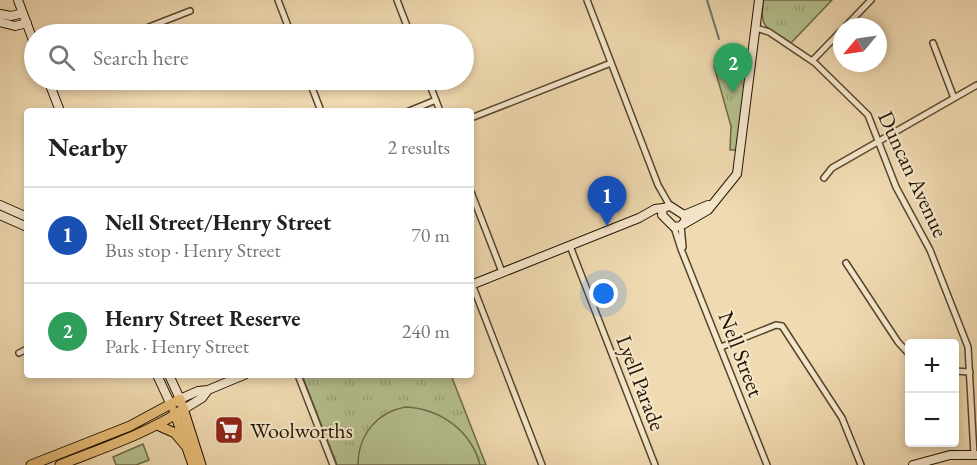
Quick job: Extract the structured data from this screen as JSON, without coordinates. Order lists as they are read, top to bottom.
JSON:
{
  "streets": {
    "street": ["Duncan Avenue", "Nell Street", "Lyell Parade"]
  },
  "places": {
    "supermarket": ["Woolworths"]
  },
  "north": "bottom left",
  "page": {
    "search": "Search here",
    "pins": ["2", "1"],
    "heading": ["Nearby", "2 results"],
    "list": [
      {
        "mark": "1",
        "name": "Nell Street/Henry Street",
        "note": "Bus stop · Henry Street",
        "value": "70 m"
      },
      {
        "mark": "2",
        "name": "Henry Street Reserve",
        "note": "Park · Henry Street",
        "value": "240 m"
      }
    ],
    "map_buttons": ["+", "−"]
  }
}
